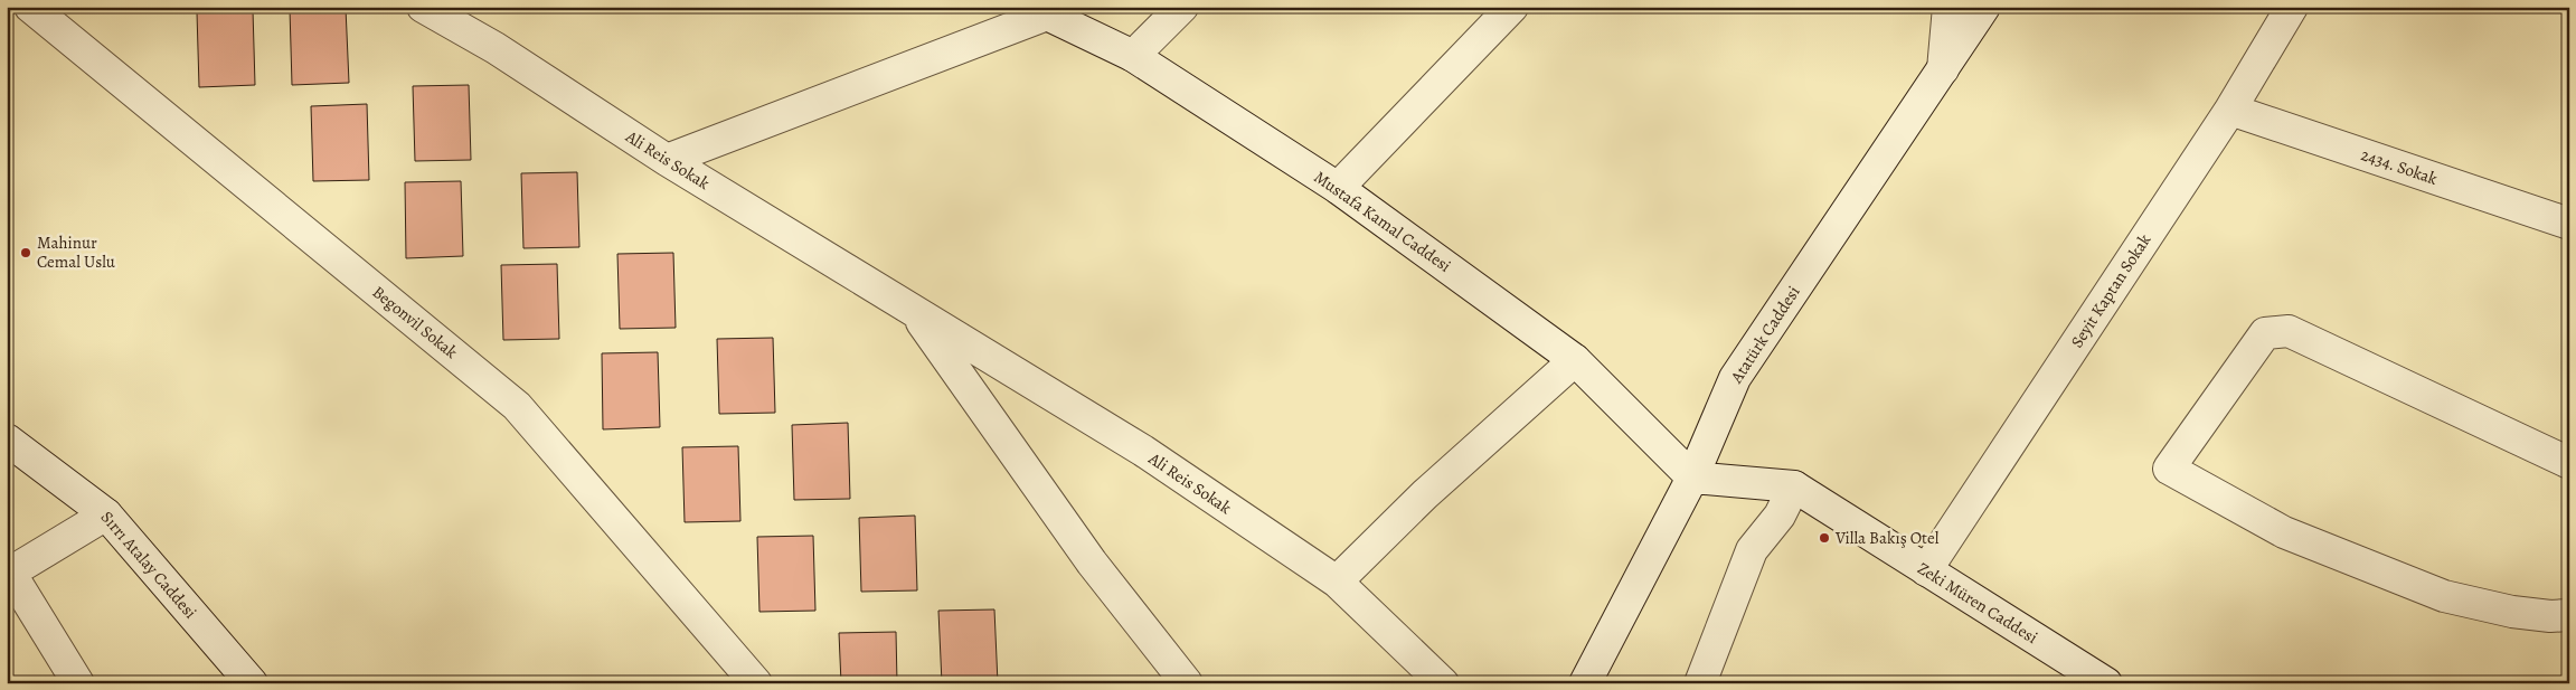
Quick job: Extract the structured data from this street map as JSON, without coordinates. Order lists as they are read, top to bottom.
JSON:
{
  "streets": {
    "street": [
      "Ali Reis Sokak",
      "2434. Sokak",
      "Mustafa Kamal Caddesi",
      "Seyit Kaptan Sokak",
      "Begonvil Sokak",
      "Atatürk Caddesi",
      "Sırrı Atalay Caddesi",
      "Zeki Müren Caddesi"
    ]
  },
  "crossings": [
    ["2434. Sokak", "Seyit Kaptan Sokak"],
    ["Mustafa Kamal Caddesi", "Atatürk Caddesi"],
    ["Mustafa Kamal Caddesi", "Zeki Müren Caddesi"],
    ["Seyit Kaptan Sokak", "Zeki Müren Caddesi"],
    ["Atatürk Caddesi", "Zeki Müren Caddesi"]
  ],
  "places": ["Mahinur Cemal Uslu", "Villa Bakış Otel"]
}
